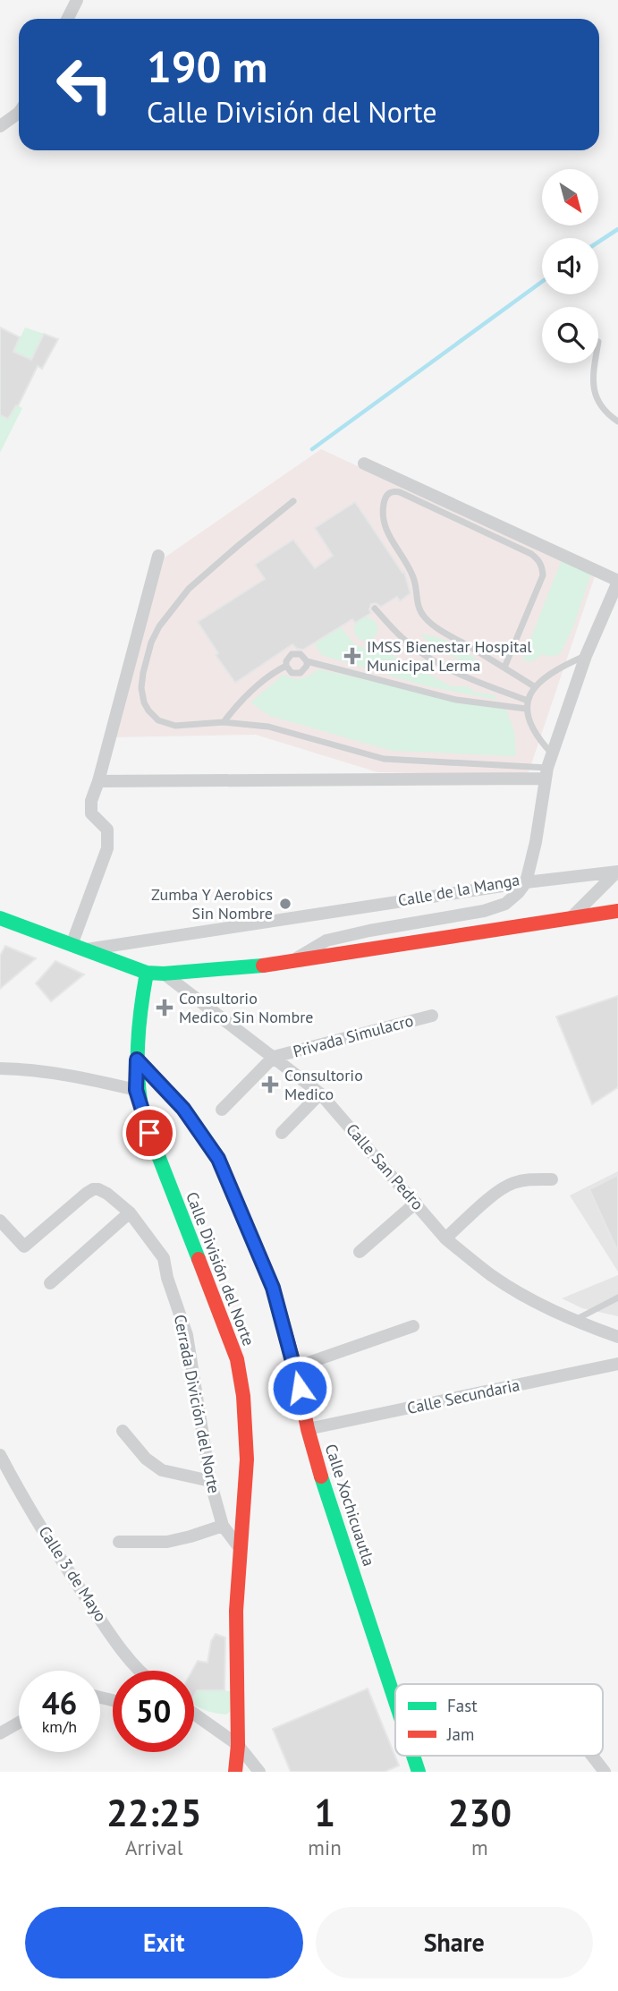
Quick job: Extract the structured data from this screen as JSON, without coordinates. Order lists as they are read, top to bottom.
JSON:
{
  "streets": {
    "main road": ["Calle División del Norte", "Calle Xochicuautla"],
    "street": [
      "Calle de la Manga",
      "Privada Simulacro",
      "Calle San Pedro",
      "Calle Secundaria",
      "Cerrada Divición del Norte",
      "Calle 3 de Mayo"
    ]
  },
  "crossings": [
    ["Privada Simulacro", "Calle San Pedro"],
    ["Calle División del Norte", "Cerrada Divición del Norte"],
    ["Calle División del Norte", "Calle Xochicuautla"],
    ["Calle Secundaria", "Calle Xochicuautla"]
  ],
  "places": {
    "health": ["IMSS Bienestar Hospital Municipal Lerma", "Consultorio Medico Sin Nombre", "Consultorio Medico"],
    "other": ["Zumba Y Aerobics Sin Nombre"]
  },
  "legend": ["Fast", "Jam"],
  "north": "bottom right",
  "page": {
    "turn": ["190 m", "Calle División del Norte"],
    "speed": "46 km/h",
    "limit": "50",
    "eta": [
      "22:25",
      "Arrival",
      "1",
      "min",
      "230",
      "m"
    ],
    "buttons": ["Exit", "Share"]
  }
}
